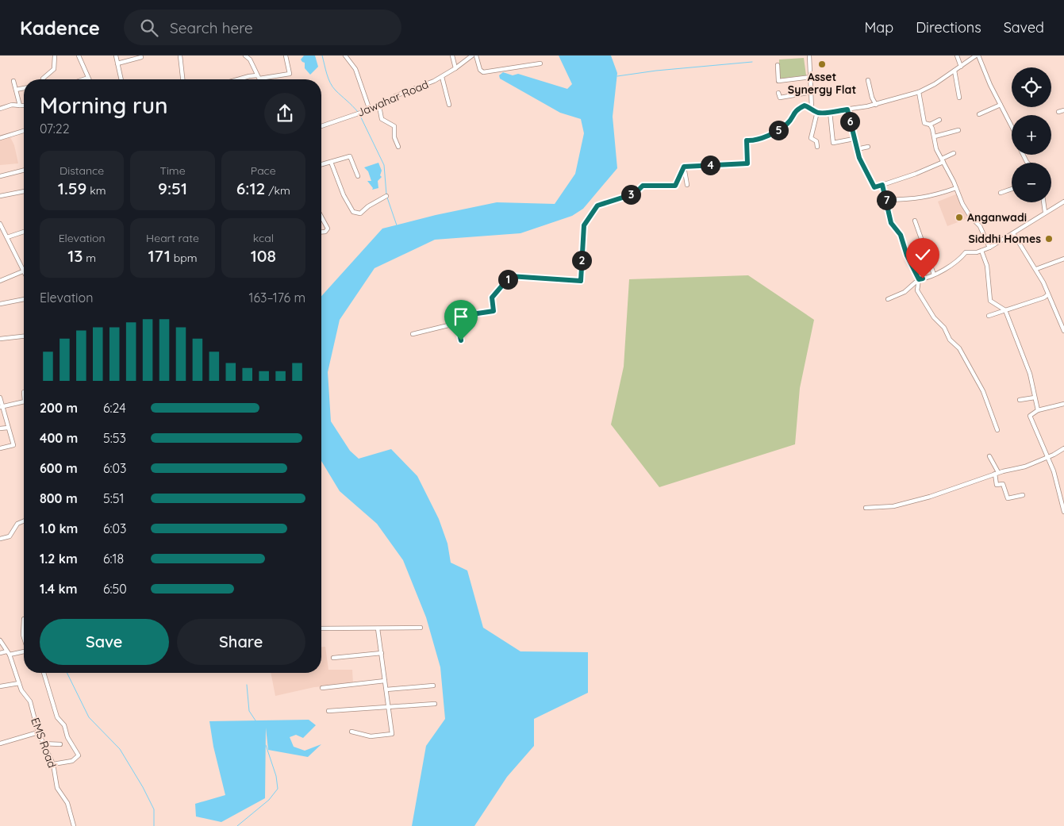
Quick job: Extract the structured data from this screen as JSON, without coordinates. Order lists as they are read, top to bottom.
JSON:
{
  "streets": {
    "street": ["Jawahar Road", "EMS Road"]
  },
  "places": ["Asset Synergy Flat", "Anganwadi", "Siddhi Homes"],
  "page": {
    "header": "Kadence",
    "search": "Search here",
    "nav": ["Map", "Directions", "Saved"],
    "map_buttons": ["+", "−"],
    "heading": ["Morning run", "07:22"],
    "pins": [
      "6",
      "5",
      "4",
      "3",
      "7",
      "2",
      "1"
    ],
    "stats": [
      ["Distance", "1.59 km"],
      ["Time", "9:51"],
      ["Pace", "6:12 /km"],
      ["Elevation", "13 m"],
      ["Heart rate", "171 bpm"],
      ["kcal", "108"]
    ],
    "chart": ["Elevation", "163–176 m"],
    "list": [
      {
        "name": "200 m",
        "note": "6:24"
      },
      {
        "name": "400 m",
        "note": "5:53"
      },
      {
        "name": "600 m",
        "note": "6:03"
      },
      {
        "name": "800 m",
        "note": "5:51"
      },
      {
        "name": "1.0 km",
        "note": "6:03"
      },
      {
        "name": "1.2 km",
        "note": "6:18"
      },
      {
        "name": "1.4 km",
        "note": "6:50"
      }
    ],
    "buttons": ["Save", "Share"]
  }
}
